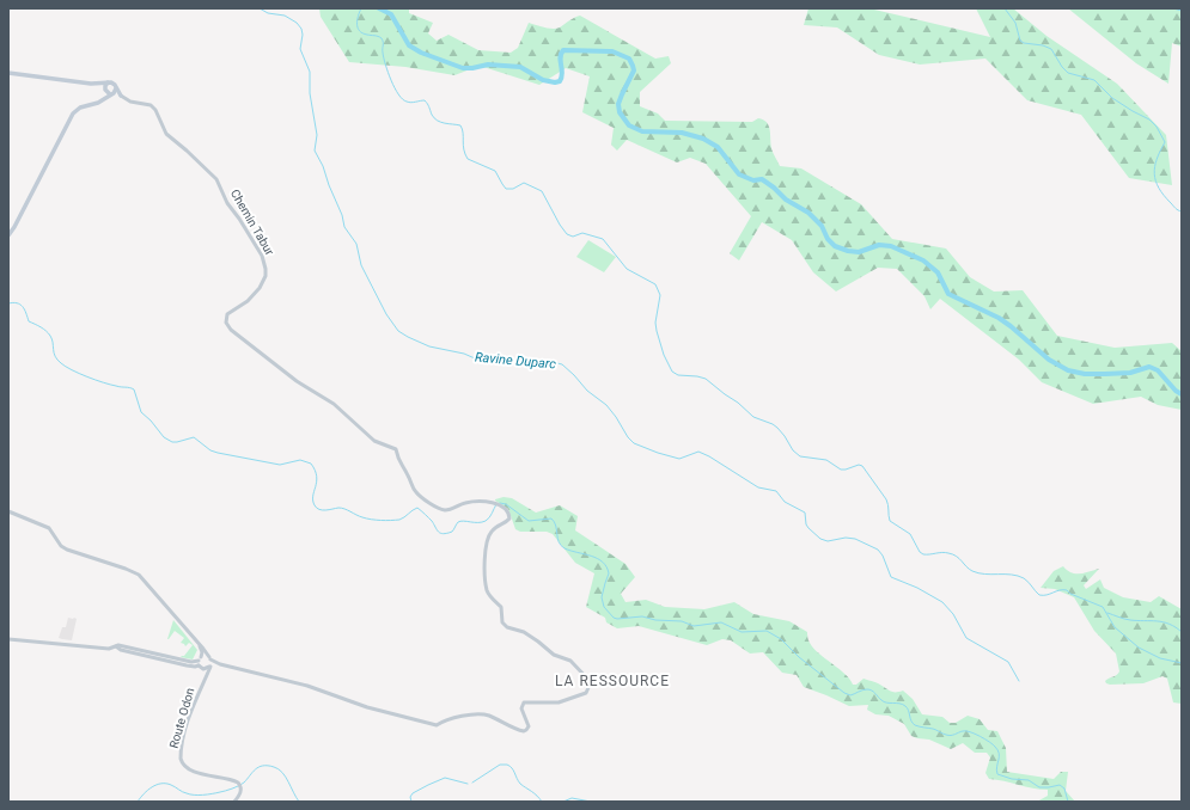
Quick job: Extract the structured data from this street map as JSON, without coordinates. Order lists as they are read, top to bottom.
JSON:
{
  "streets": {
    "main road": ["Chemin Tabur"],
    "street": ["Route Odon"]
  },
  "districts": ["LA RESSOURCE"],
  "water": ["Ravine Duparc"]
}
